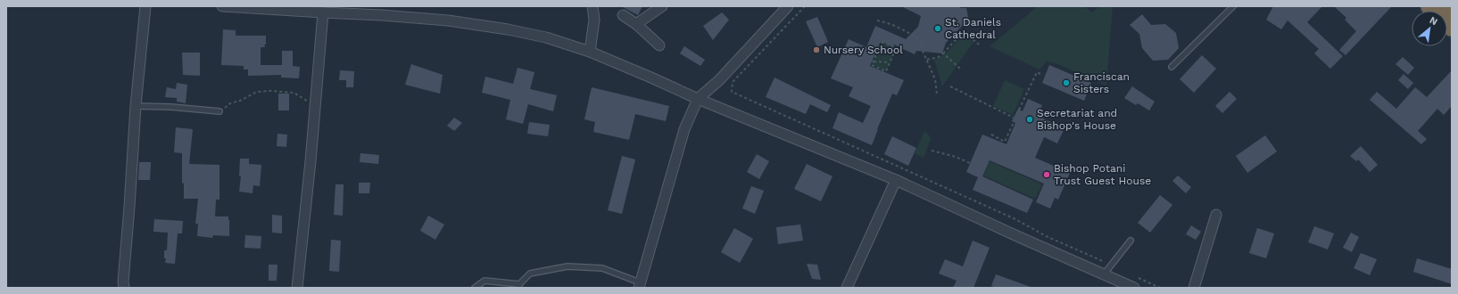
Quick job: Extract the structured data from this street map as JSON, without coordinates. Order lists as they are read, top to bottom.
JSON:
{
  "places": [
    "St. Daniels Cathedral",
    "Nursery School",
    "Franciscan Sisters",
    "Secretariat and Bishop's House",
    "Bishop Potani Trust Guest House"
  ],
  "north": "top right"
}
